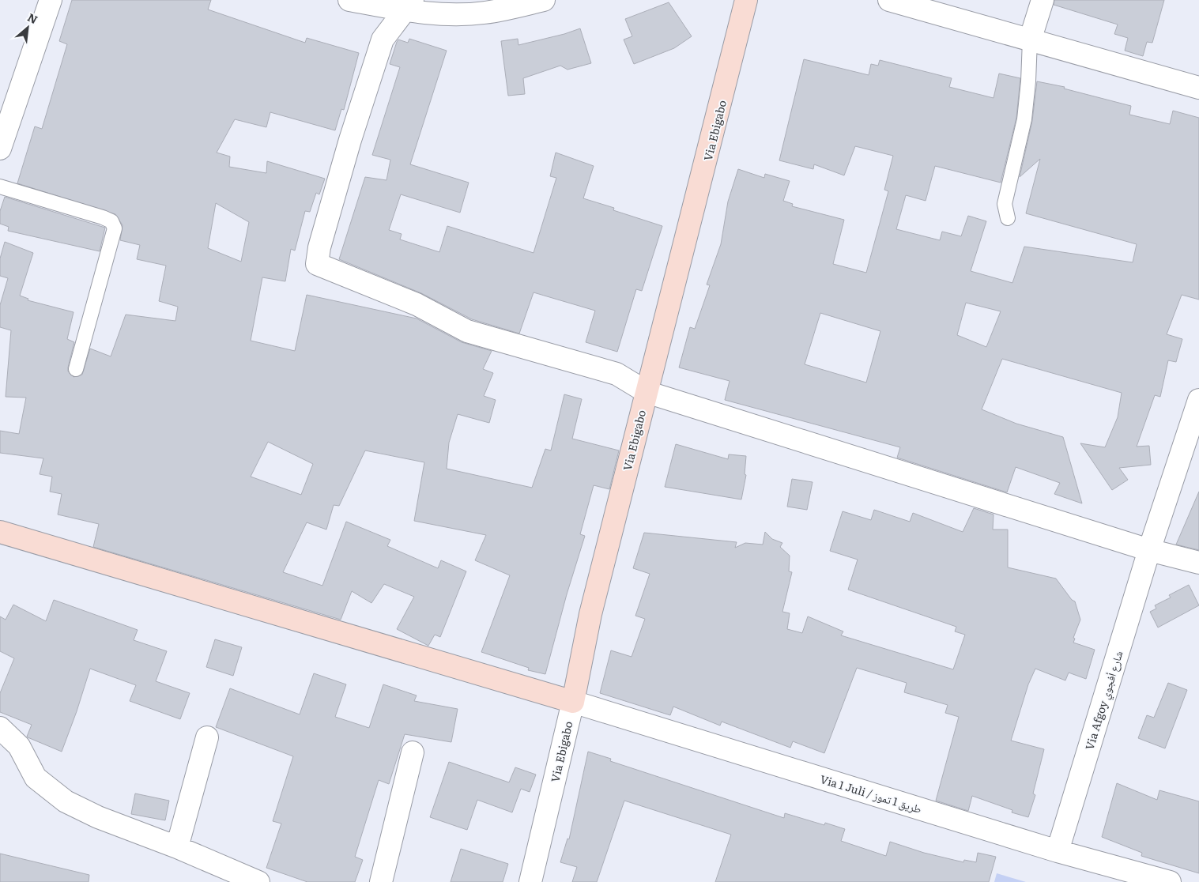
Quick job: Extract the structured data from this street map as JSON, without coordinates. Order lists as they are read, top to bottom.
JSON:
{
  "streets": {
    "main road": ["Via Ebigabo"],
    "street": ["Via Afgoy شارع أفجوي", "Via 1 Juli / طريق 1 تموز"]
  },
  "crossings": [
    ["Via Ebigabo", "Via 1 Juli / طريق 1 تموز"],
    ["Via Afgoy شارع أفجوي", "Via 1 Juli / طريق 1 تموز"]
  ],
  "north": "top right"
}
